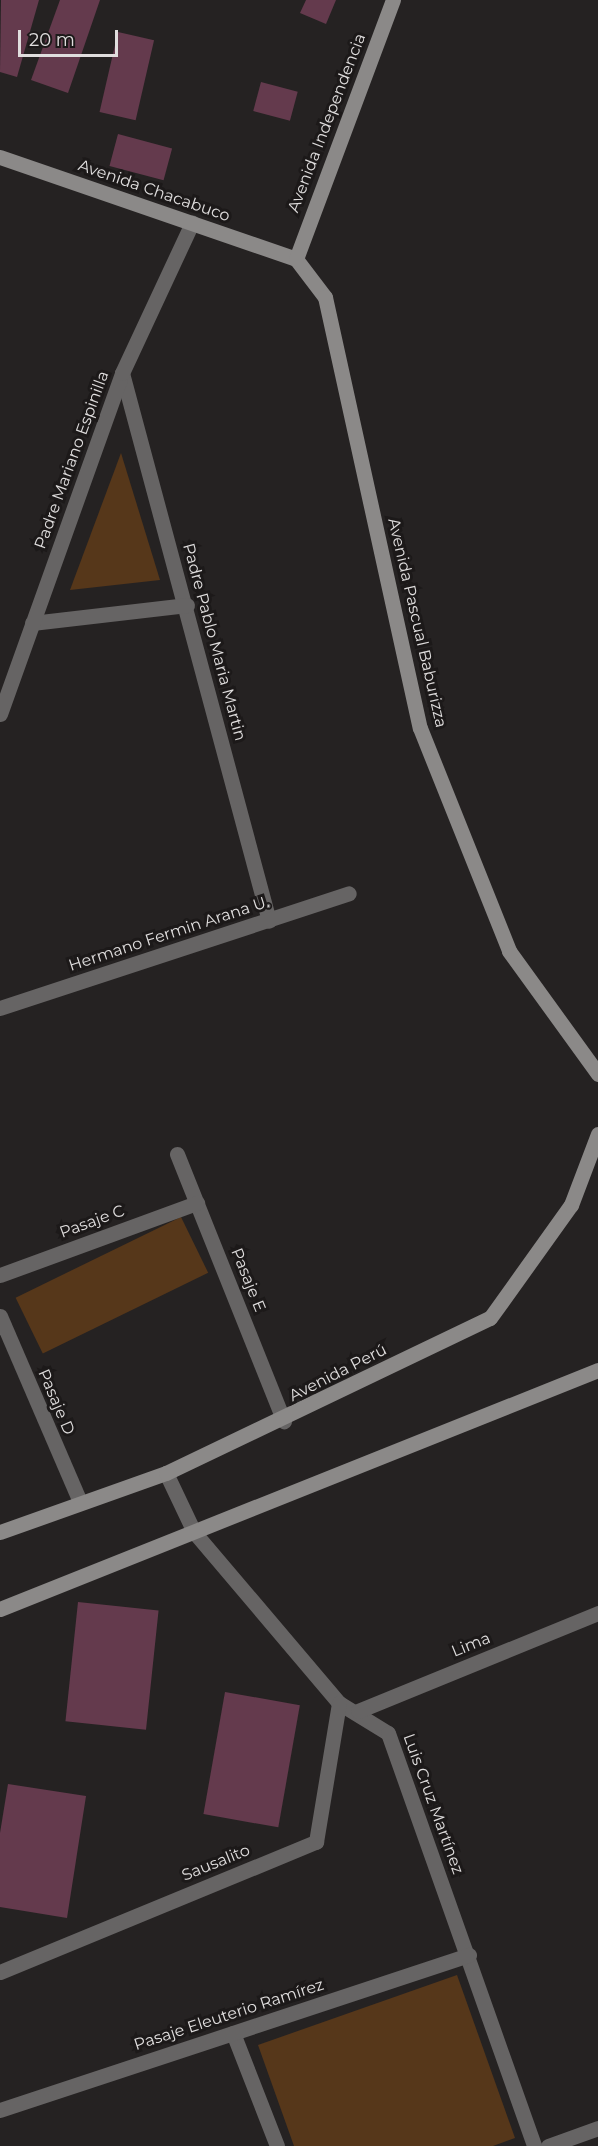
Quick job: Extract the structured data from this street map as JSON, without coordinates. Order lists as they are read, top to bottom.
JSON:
{
  "streets": {
    "main road": [
      "Avenida Independencia",
      "Avenida Chacabuco",
      "Avenida Pascual Baburizza",
      "Avenida Perú"
    ],
    "street": [
      "Padre Mariano Espinilla",
      "Padre Pablo Maria Martin",
      "Hermano Fermin Arana U.",
      "Pasaje C",
      "Pasaje E",
      "Pasaje D",
      "Lima",
      "Luis Cruz Martínez",
      "Sausalito",
      "Pasaje Eleuterio Ramírez"
    ]
  },
  "crossings": [
    ["Avenida Independencia", "Avenida Chacabuco"],
    ["Avenida Independencia", "Avenida Pascual Baburizza"],
    ["Avenida Chacabuco", "Padre Mariano Espinilla"],
    ["Avenida Chacabuco", "Avenida Pascual Baburizza"],
    ["Padre Mariano Espinilla", "Padre Pablo Maria Martin"],
    ["Padre Pablo Maria Martin", "Hermano Fermin Arana U."],
    ["Pasaje C", "Pasaje E"],
    ["Pasaje E", "Avenida Perú"],
    ["Avenida Perú", "Pasaje D"],
    ["Avenida Perú", "Luis Cruz Martínez"],
    ["Lima", "Luis Cruz Martínez"],
    ["Luis Cruz Martínez", "Sausalito"],
    ["Luis Cruz Martínez", "Pasaje Eleuterio Ramírez"]
  ],
  "scale_bar": "20 m"
}
